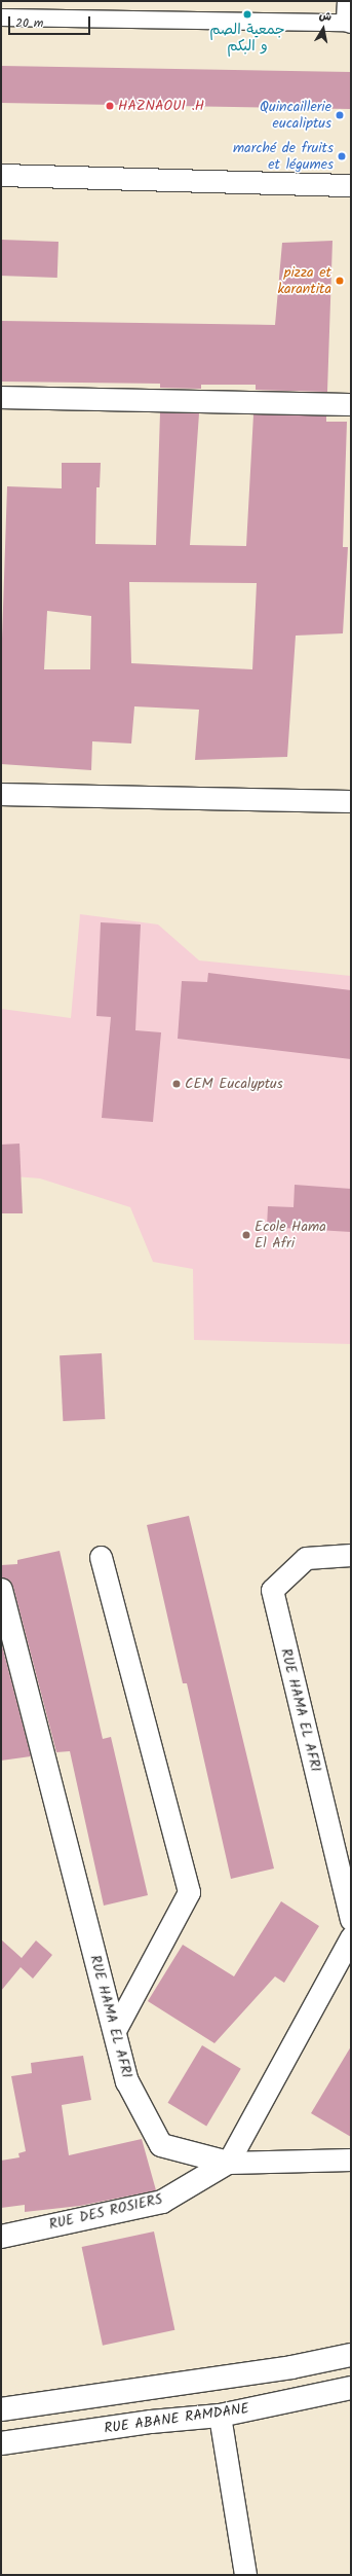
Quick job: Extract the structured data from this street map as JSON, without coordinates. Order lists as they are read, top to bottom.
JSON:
{
  "streets": {
    "street": ["RUE HAMA EL AFRI", "RUE DES ROSIERS", "RUE ABANE RAMDANE"]
  },
  "crossings": [
    ["RUE HAMA EL AFRI", "RUE DES ROSIERS"]
  ],
  "places": [
    "جمعية الصم و البكم",
    "HAZNAOUI .H",
    "Quincaillerie eucaliptus",
    "marché de fruits et légumes",
    "pizza et karantita",
    "CEM Eucalyptus",
    "Ecole Hama El Afri"
  ],
  "scale_bar": "20 m",
  "north": "top"
}
